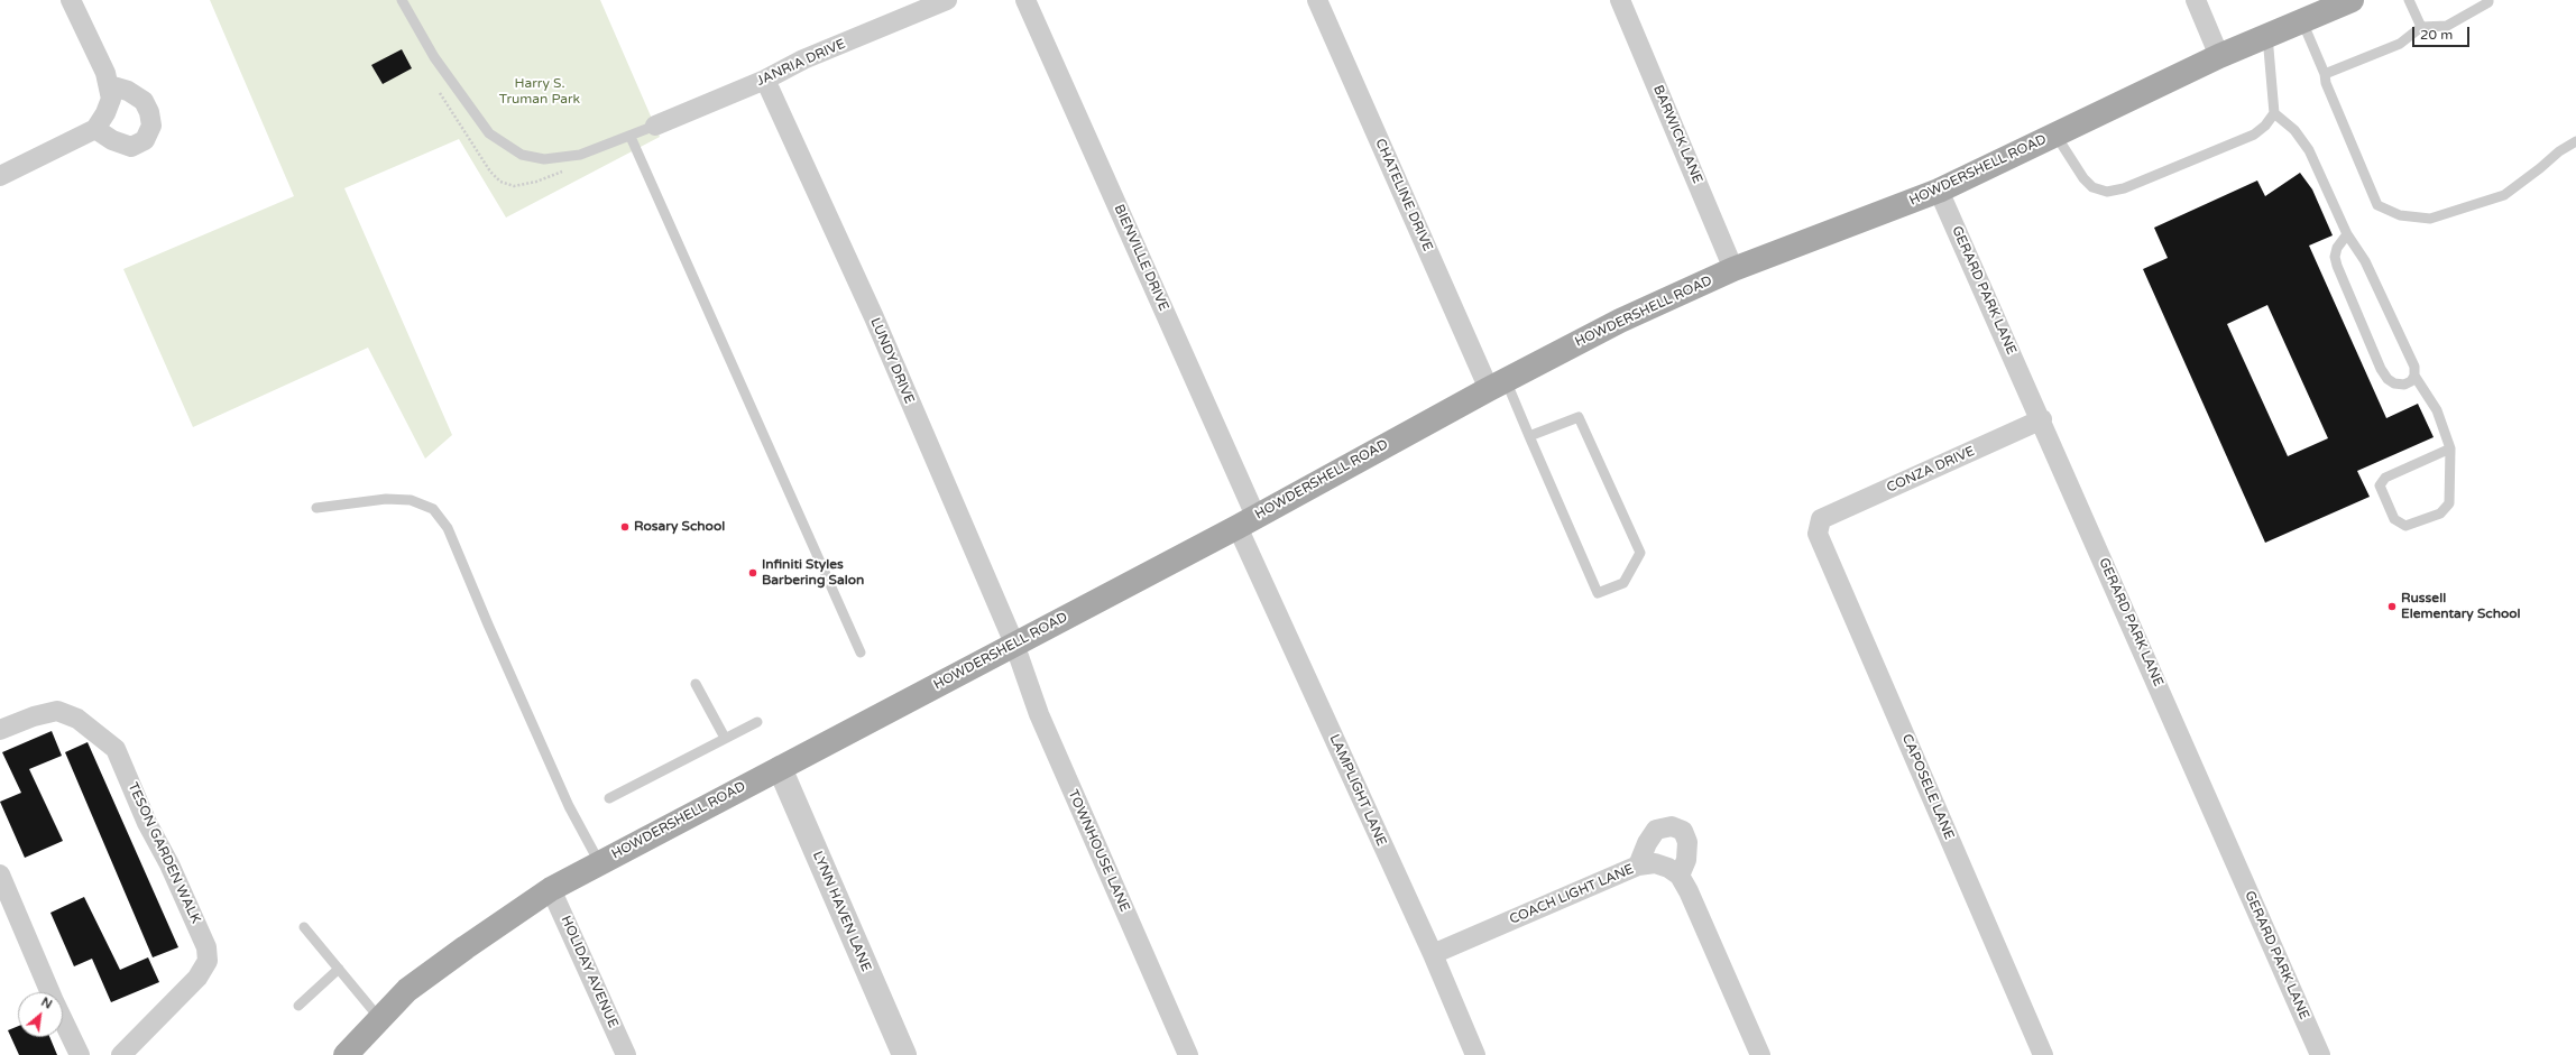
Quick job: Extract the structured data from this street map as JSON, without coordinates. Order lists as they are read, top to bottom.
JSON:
{
  "streets": {
    "main road": ["HOWDERSHELL ROAD"],
    "street": [
      "JANRIA DRIVE",
      "BARWICK LANE",
      "CHATELINE DRIVE",
      "BIENVILLE DRIVE",
      "GERARD PARK LANE",
      "LUNDY DRIVE",
      "CONZA DRIVE",
      "CAPOSELE LANE",
      "LAMPLIGHT LANE",
      "TOWNHOUSE LANE",
      "TESON GARDEN WALK",
      "COACH LIGHT LANE",
      "LYNN HAVEN LANE",
      "HOLIDAY AVENUE"
    ]
  },
  "crossings": [
    ["JANRIA DRIVE", "LUNDY DRIVE"],
    ["BARWICK LANE", "HOWDERSHELL ROAD"],
    ["HOWDERSHELL ROAD", "CHATELINE DRIVE"],
    ["HOWDERSHELL ROAD", "BIENVILLE DRIVE"],
    ["HOWDERSHELL ROAD", "GERARD PARK LANE"],
    ["HOWDERSHELL ROAD", "LUNDY DRIVE"],
    ["HOWDERSHELL ROAD", "LAMPLIGHT LANE"],
    ["HOWDERSHELL ROAD", "TOWNHOUSE LANE"],
    ["HOWDERSHELL ROAD", "LYNN HAVEN LANE"],
    ["HOWDERSHELL ROAD", "HOLIDAY AVENUE"],
    ["BIENVILLE DRIVE", "LAMPLIGHT LANE"],
    ["GERARD PARK LANE", "CONZA DRIVE"],
    ["LUNDY DRIVE", "TOWNHOUSE LANE"],
    ["CONZA DRIVE", "CAPOSELE LANE"],
    ["LAMPLIGHT LANE", "COACH LIGHT LANE"]
  ],
  "parks": ["Harry S. Truman Park"],
  "places": ["Rosary School", "Infiniti Styles Barbering Salon", "Russell Elementary School"],
  "scale_bar": "20 m",
  "north": "top right"
}
